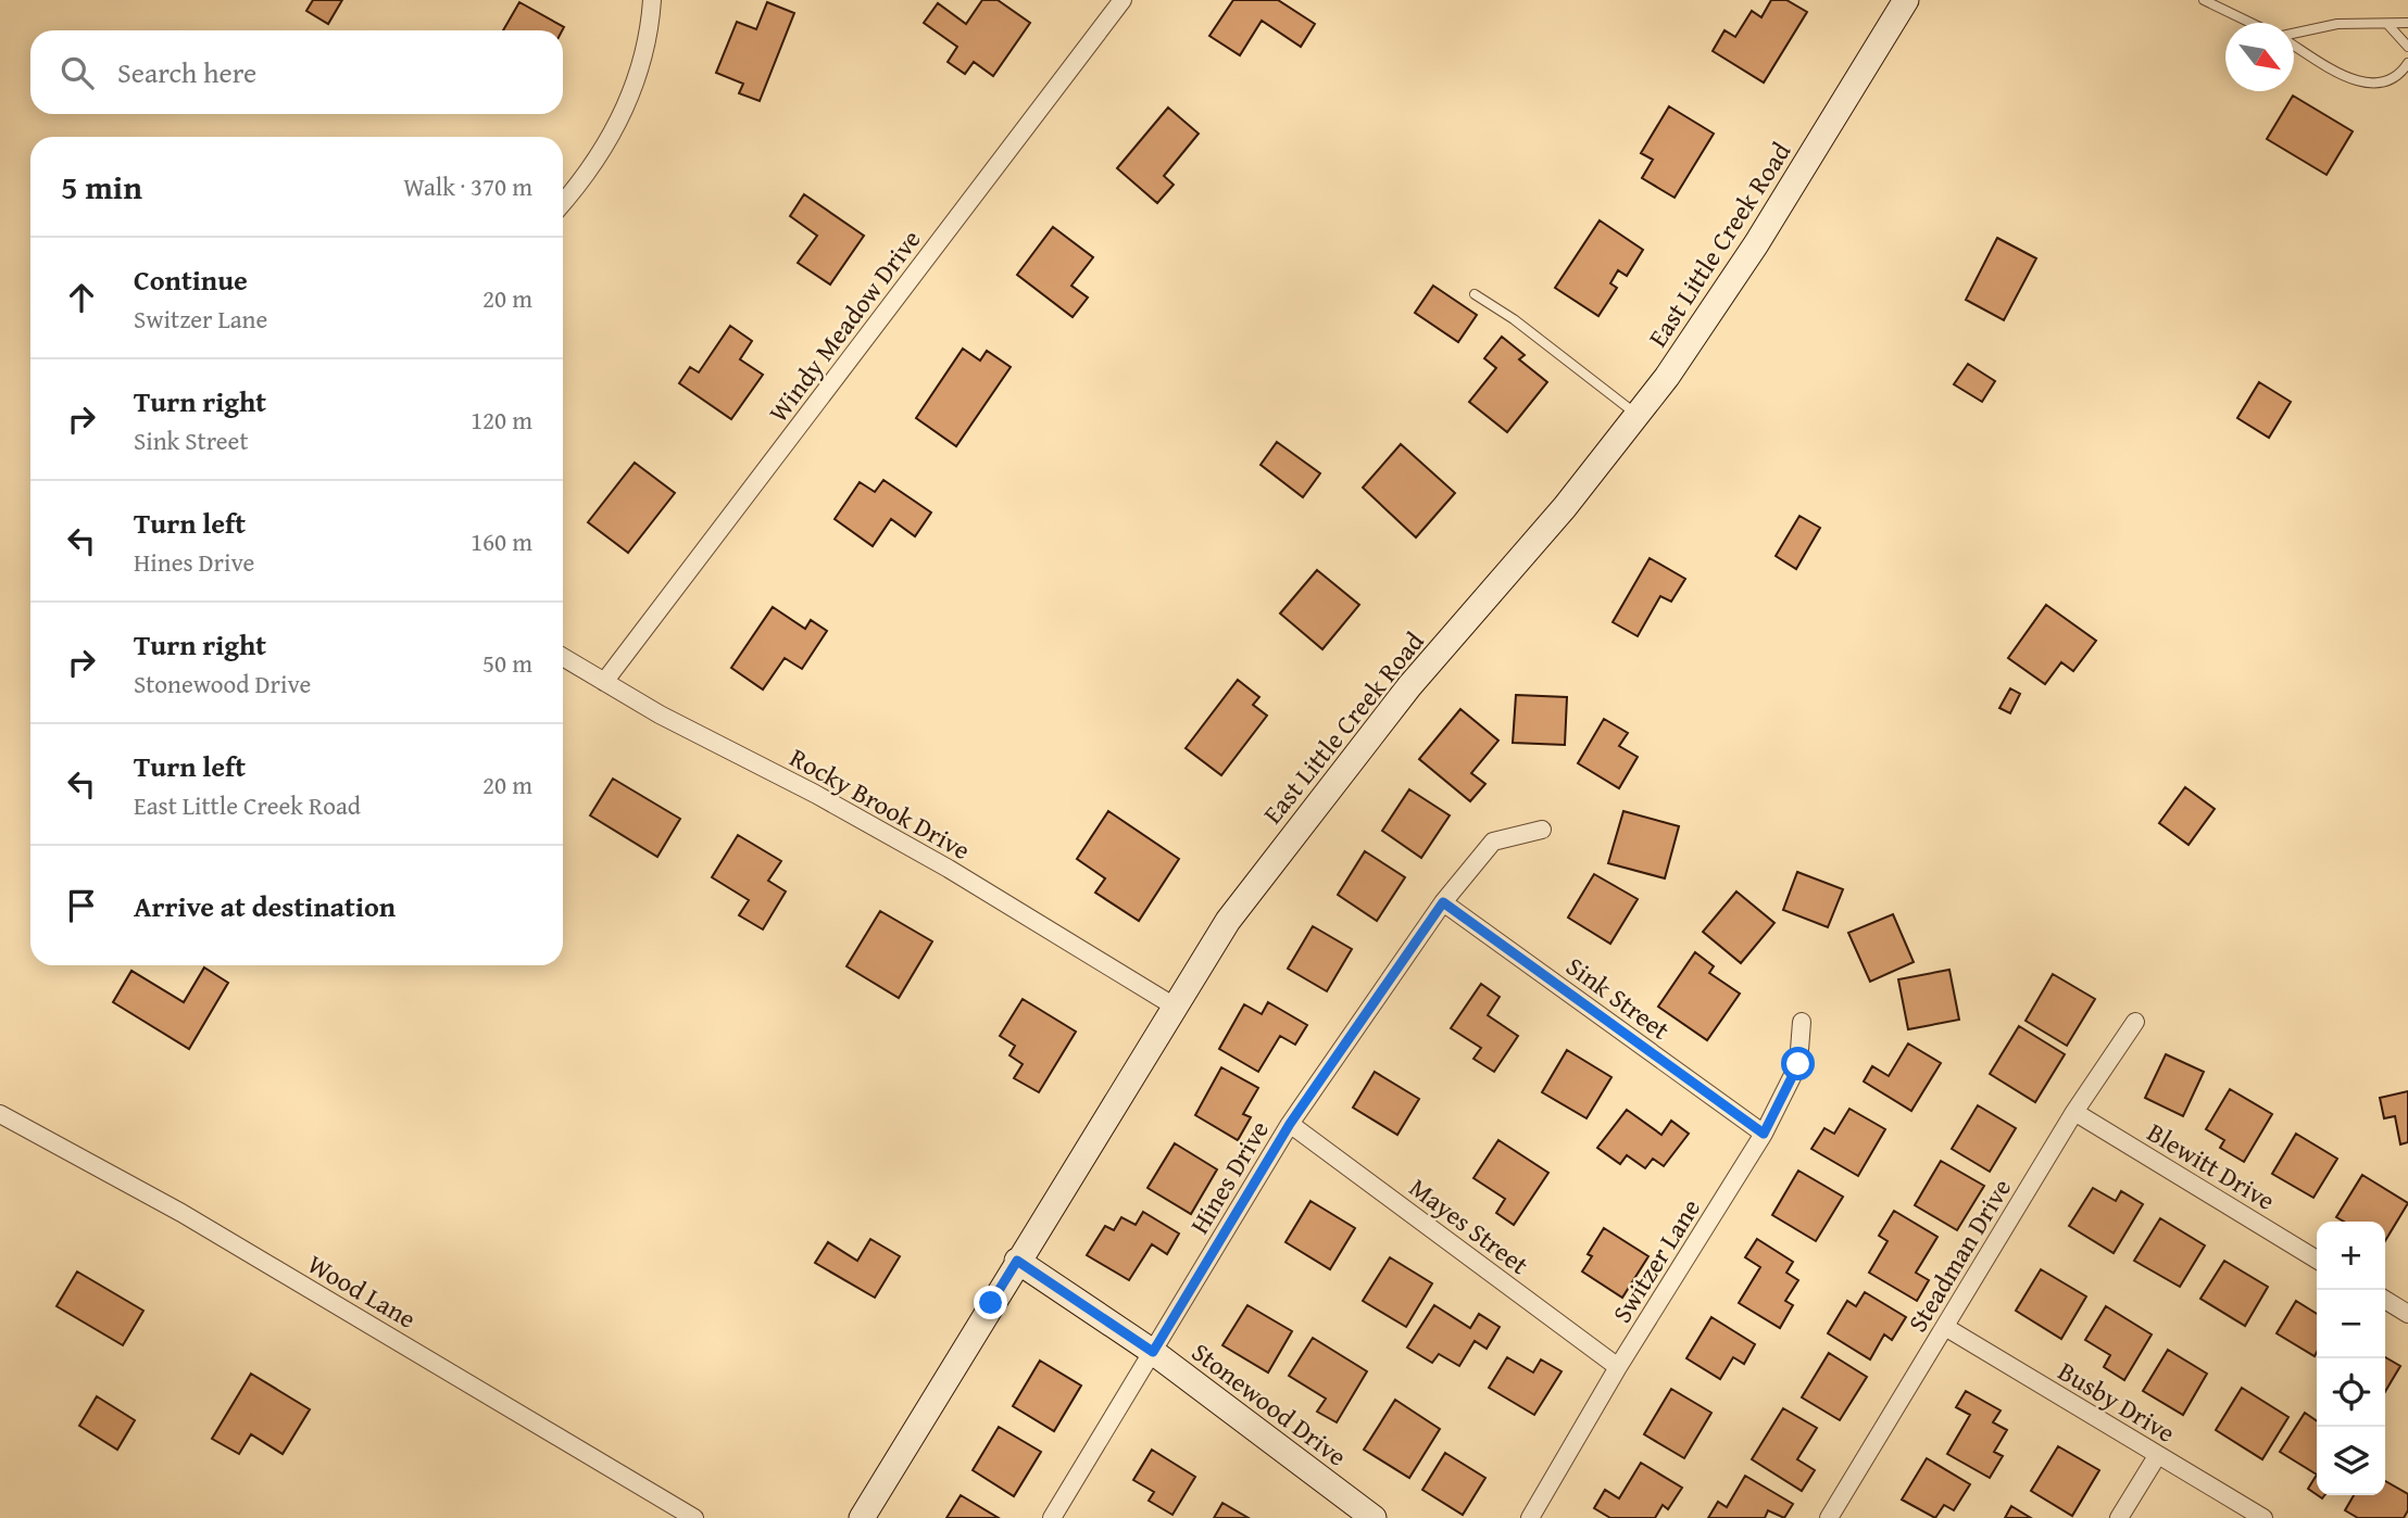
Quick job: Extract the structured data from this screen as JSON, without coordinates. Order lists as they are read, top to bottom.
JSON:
{
  "streets": {
    "street": [
      "East Little Creek Road",
      "Windy Meadow Drive",
      "Rocky Brook Drive",
      "Sink Street",
      "Blewitt Drive",
      "Hines Drive",
      "Mayes Street",
      "Steadman Drive",
      "Switzer Lane",
      "Wood Lane",
      "Busby Drive",
      "Stonewood Drive"
    ]
  },
  "crossings": [
    ["East Little Creek Road", "Rocky Brook Drive"],
    ["East Little Creek Road", "Stonewood Drive"],
    ["Windy Meadow Drive", "Rocky Brook Drive"],
    ["Sink Street", "Hines Drive"],
    ["Sink Street", "Switzer Lane"],
    ["Blewitt Drive", "Steadman Drive"],
    ["Hines Drive", "Mayes Street"],
    ["Hines Drive", "Stonewood Drive"],
    ["Mayes Street", "Switzer Lane"],
    ["Steadman Drive", "Busby Drive"]
  ],
  "north": "bottom right",
  "page": {
    "search": "Search here",
    "heading": ["5 min", "Walk · 370 m"],
    "list": [
      ["Continue", "Switzer Lane", "20 m"],
      ["Turn right", "Sink Street", "120 m"],
      ["Turn left", "Hines Drive", "160 m"],
      ["Turn right", "Stonewood Drive", "50 m"],
      ["Turn left", "East Little Creek Road", "20 m"],
      "Arrive at destination"
    ],
    "map_buttons": ["+", "−"]
  }
}
